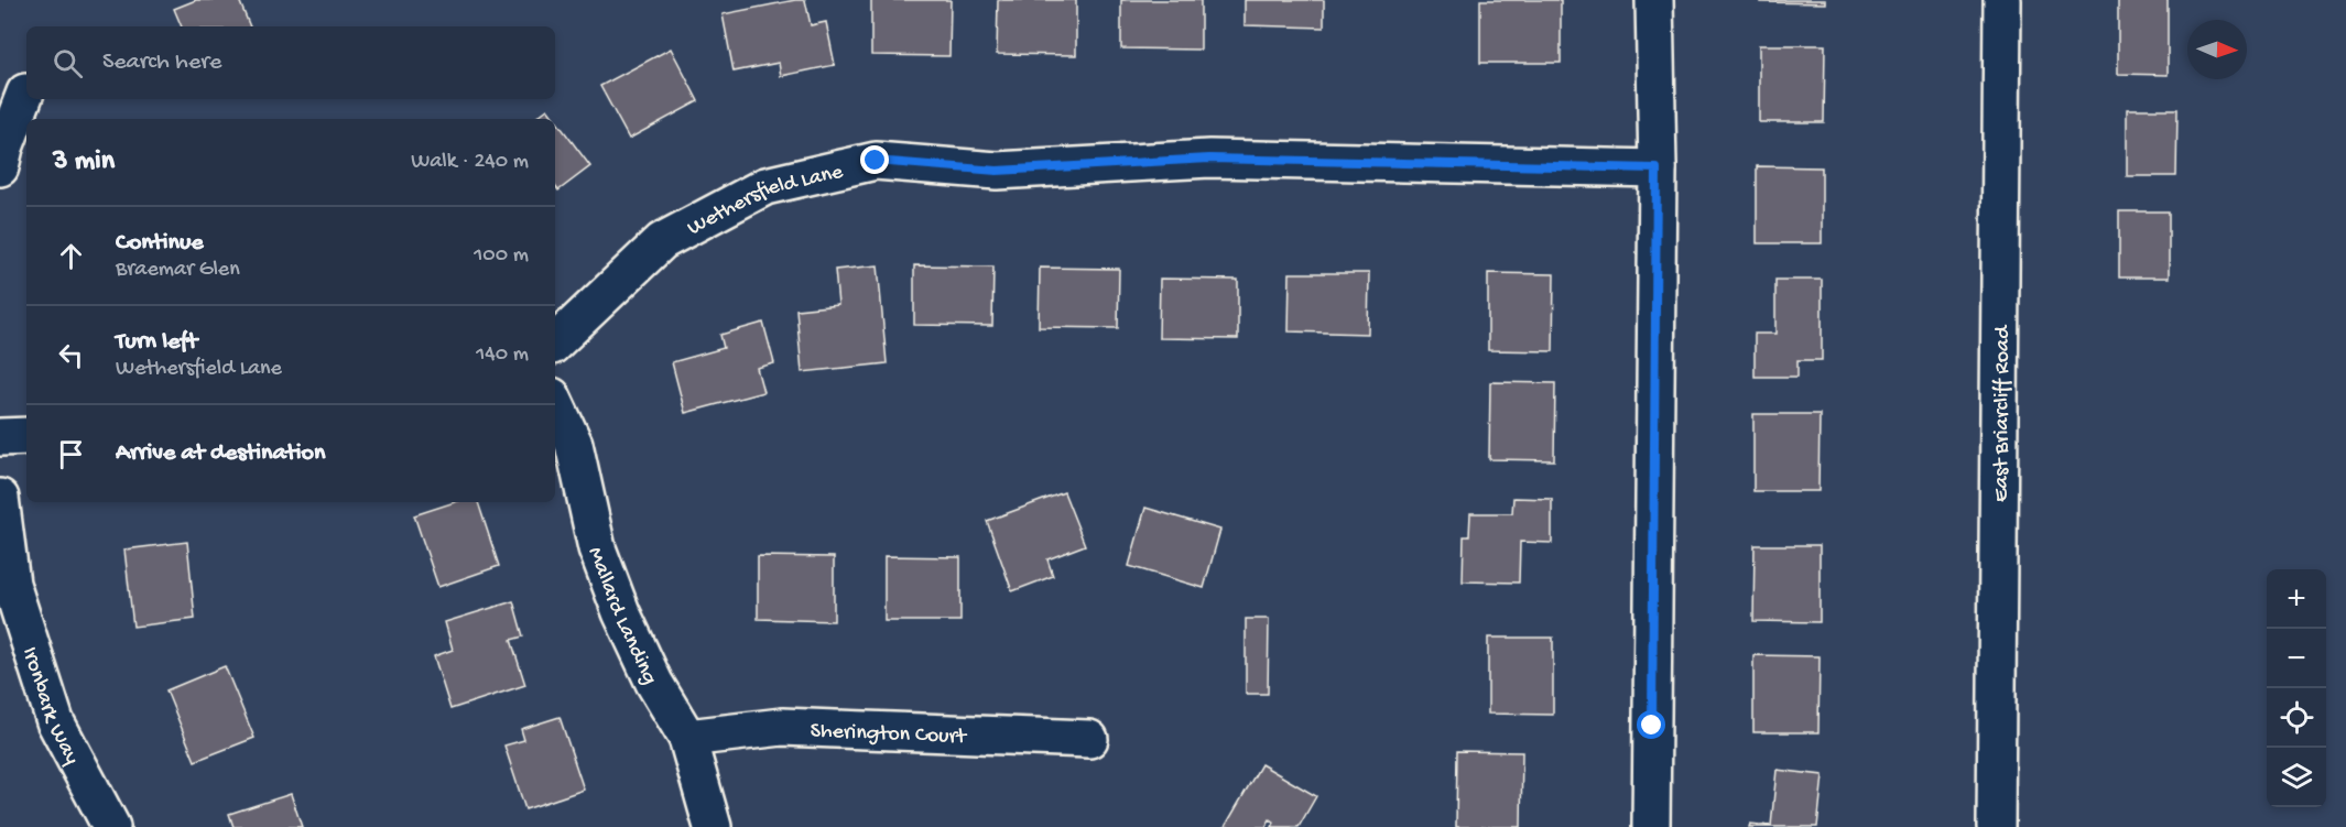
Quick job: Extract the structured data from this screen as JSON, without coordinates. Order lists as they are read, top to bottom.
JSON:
{
  "streets": {
    "street": [
      "Wethersfield Lane",
      "East Briarcliff Road",
      "Mallard Landing",
      "Ironbark Way",
      "Sherington Court"
    ]
  },
  "crossings": [
    ["Mallard Landing", "Sherington Court"]
  ],
  "north": "right",
  "page": {
    "search": "Search here",
    "heading": ["3 min", "Walk · 240 m"],
    "list": [
      ["Continue", "Braemar Glen", "100 m"],
      ["Turn left", "Wethersfield Lane", "140 m"],
      "Arrive at destination"
    ],
    "map_buttons": ["+", "−"]
  }
}
